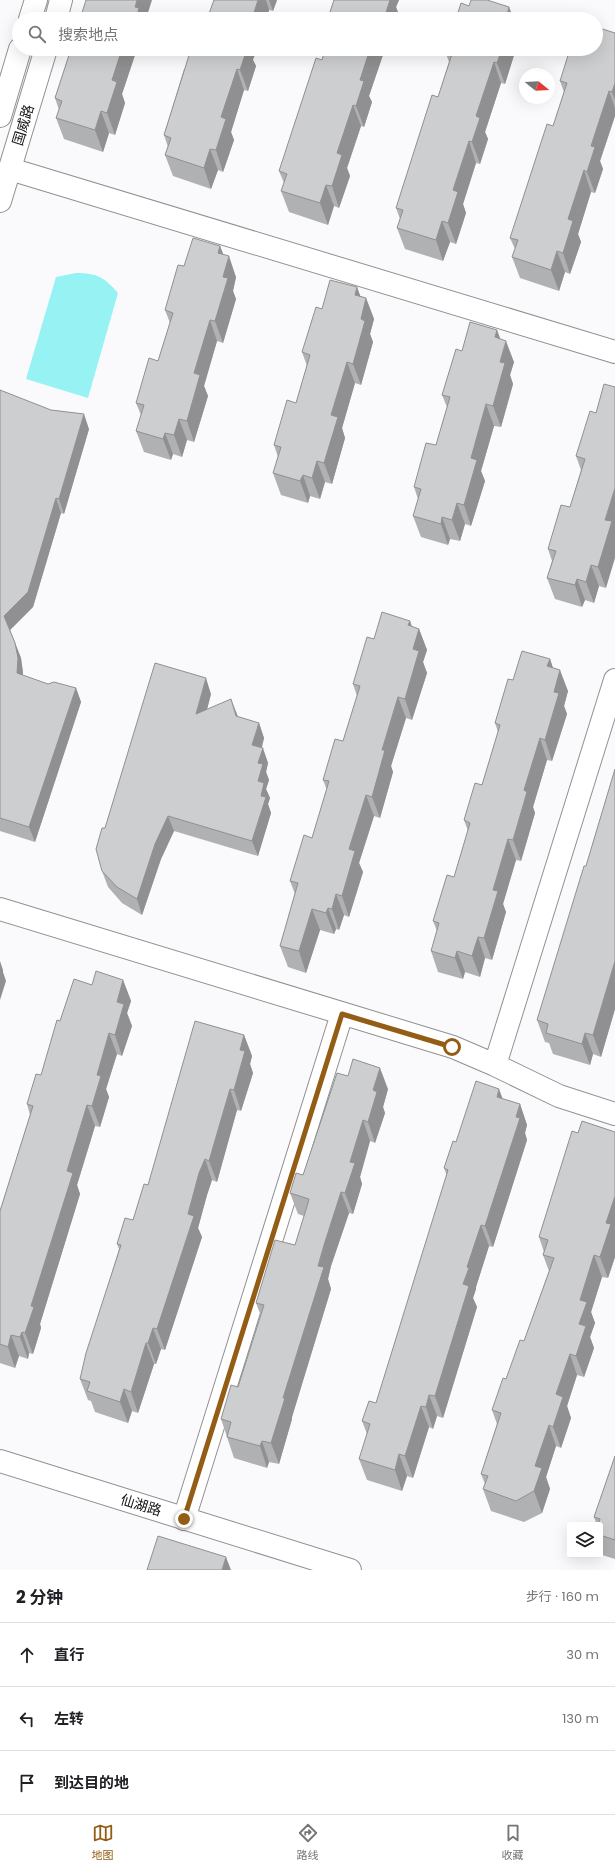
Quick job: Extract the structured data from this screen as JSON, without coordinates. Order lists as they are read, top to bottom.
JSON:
{
  "streets": {
    "street": ["国威路", "仙湖路"]
  },
  "north": "right",
  "page": {
    "search": "搜索地点",
    "heading": ["2 分钟", "步行 · 160 m"],
    "list": [
      ["直行", "30 m"],
      ["左转", "130 m"],
      "到达目的地"
    ],
    "nav": ["地图", "路线", "收藏"]
  }
}
